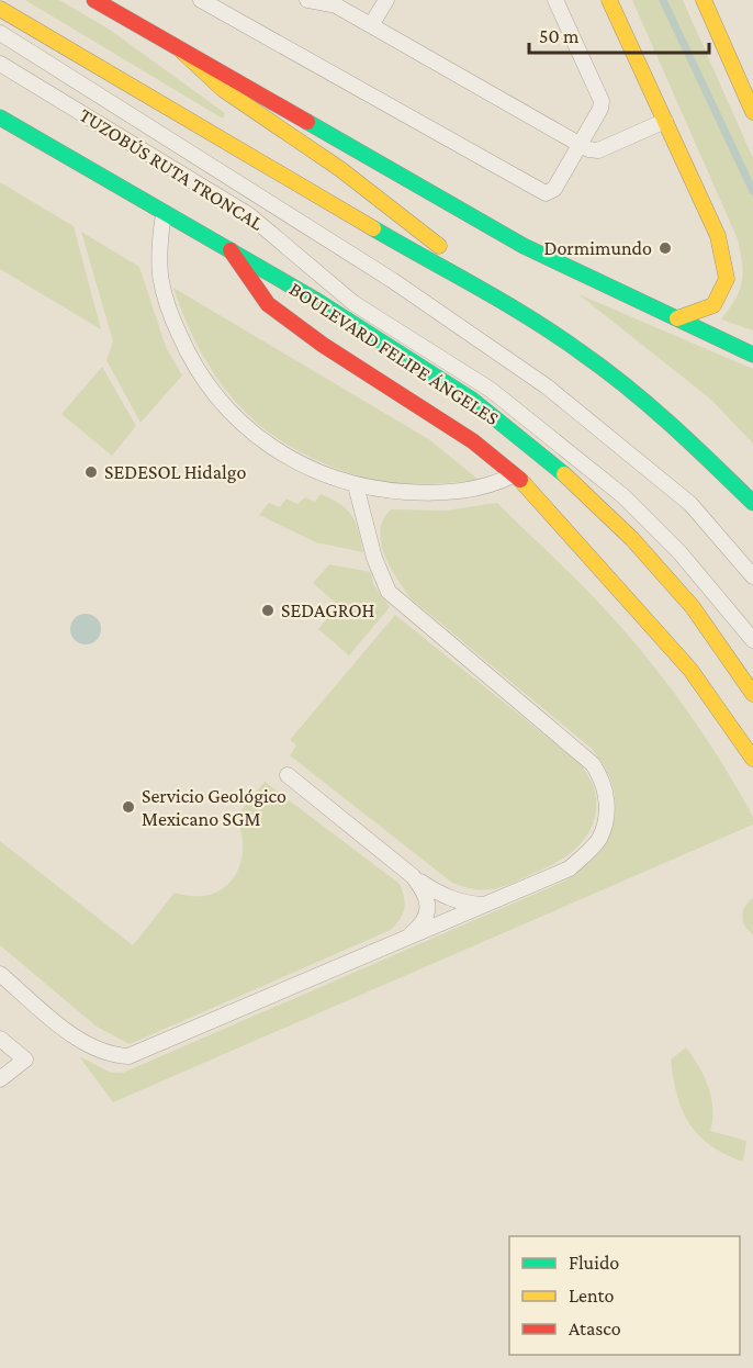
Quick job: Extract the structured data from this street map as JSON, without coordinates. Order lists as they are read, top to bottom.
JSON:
{
  "streets": {
    "main road": ["BOULEVARD FELIPE ÁNGELES"],
    "lane": ["TUZOBÚS RUTA TRONCAL"]
  },
  "places": [
    "Dormimundo",
    "SEDESOL Hidalgo",
    "SEDAGROH",
    "Servicio Geológico Mexicano SGM"
  ],
  "legend": ["Fluido", "Lento", "Atasco"],
  "scale_bar": "50 m"
}
